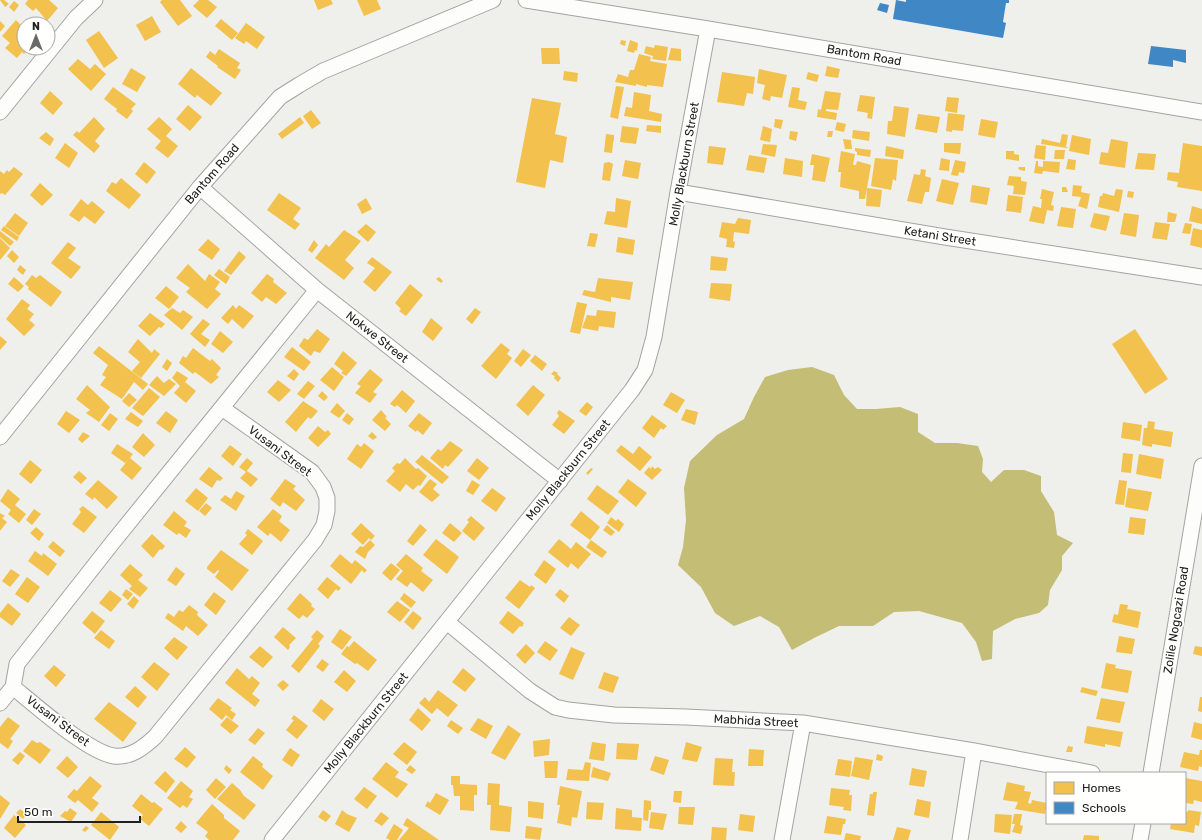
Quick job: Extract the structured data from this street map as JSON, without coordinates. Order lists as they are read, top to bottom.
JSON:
{
  "streets": {
    "street": [
      "Bantom Road",
      "Molly Blackburn Street",
      "Ketani Street",
      "Nokwe Street",
      "Vusani Street",
      "Zolile Nogcazi Road",
      "Mabhida Street"
    ]
  },
  "crossings": [
    ["Bantom Road", "Molly Blackburn Street"],
    ["Bantom Road", "Nokwe Street"],
    ["Molly Blackburn Street", "Ketani Street"],
    ["Molly Blackburn Street", "Nokwe Street"],
    ["Molly Blackburn Street", "Mabhida Street"]
  ],
  "legend": ["Homes", "Schools"],
  "scale_bar": "50 m",
  "north": "top"
}
